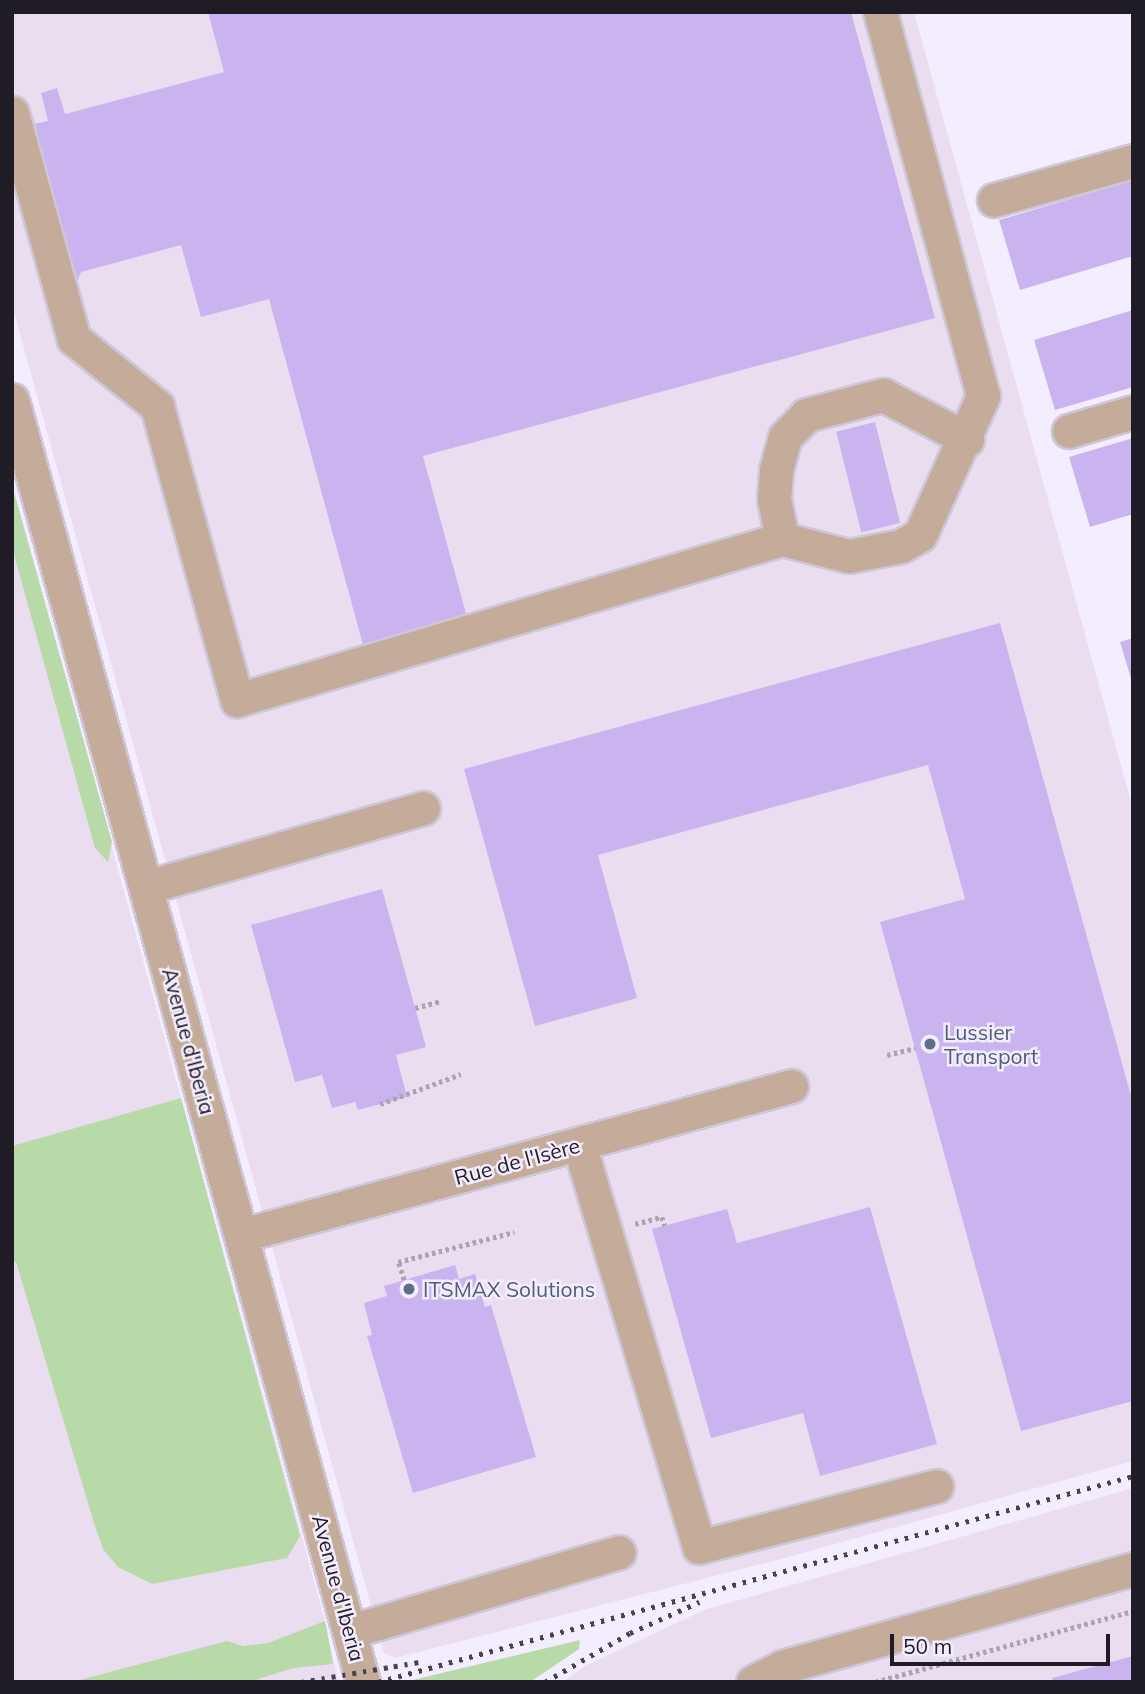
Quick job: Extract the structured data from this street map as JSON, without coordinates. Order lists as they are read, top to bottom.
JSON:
{
  "streets": {
    "street": ["Avenue d'Iberia", "Rue de l'Isère"]
  },
  "crossings": [
    ["Avenue d'Iberia", "Rue de l'Isère"]
  ],
  "places": ["Lussier Transport", "ITSMAX Solutions"],
  "scale_bar": "50 m"
}
